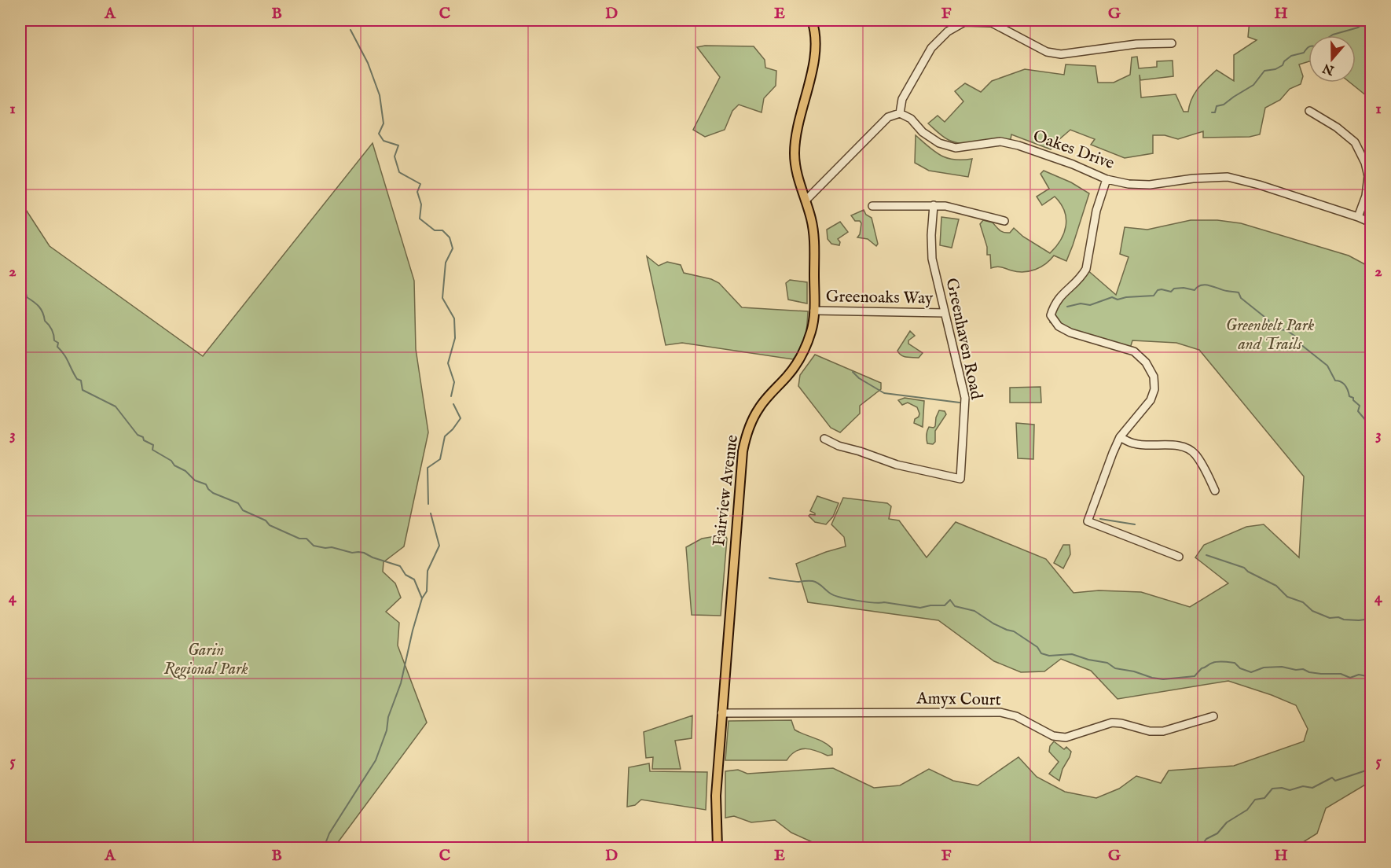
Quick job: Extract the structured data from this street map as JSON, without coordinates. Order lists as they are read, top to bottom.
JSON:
{
  "streets": {
    "main road": ["Fairview Avenue"],
    "street": [
      "Oakes Drive",
      "Greenoaks Way",
      "Greenhaven Road",
      "Amyx Court"
    ]
  },
  "crossings": [
    ["Greenoaks Way", "Greenhaven Road"],
    ["Greenoaks Way", "Fairview Avenue"],
    ["Fairview Avenue", "Amyx Court"]
  ],
  "parks": ["Greenbelt Park and Trails", "Garin Regional Park"],
  "north": "bottom",
  "grid": {
    "columns": [
      "A",
      "B",
      "C",
      "D",
      "E",
      "F",
      "G",
      "H"
    ],
    "rows": [
      "1",
      "2",
      "3",
      "4",
      "5"
    ]
  }
}
